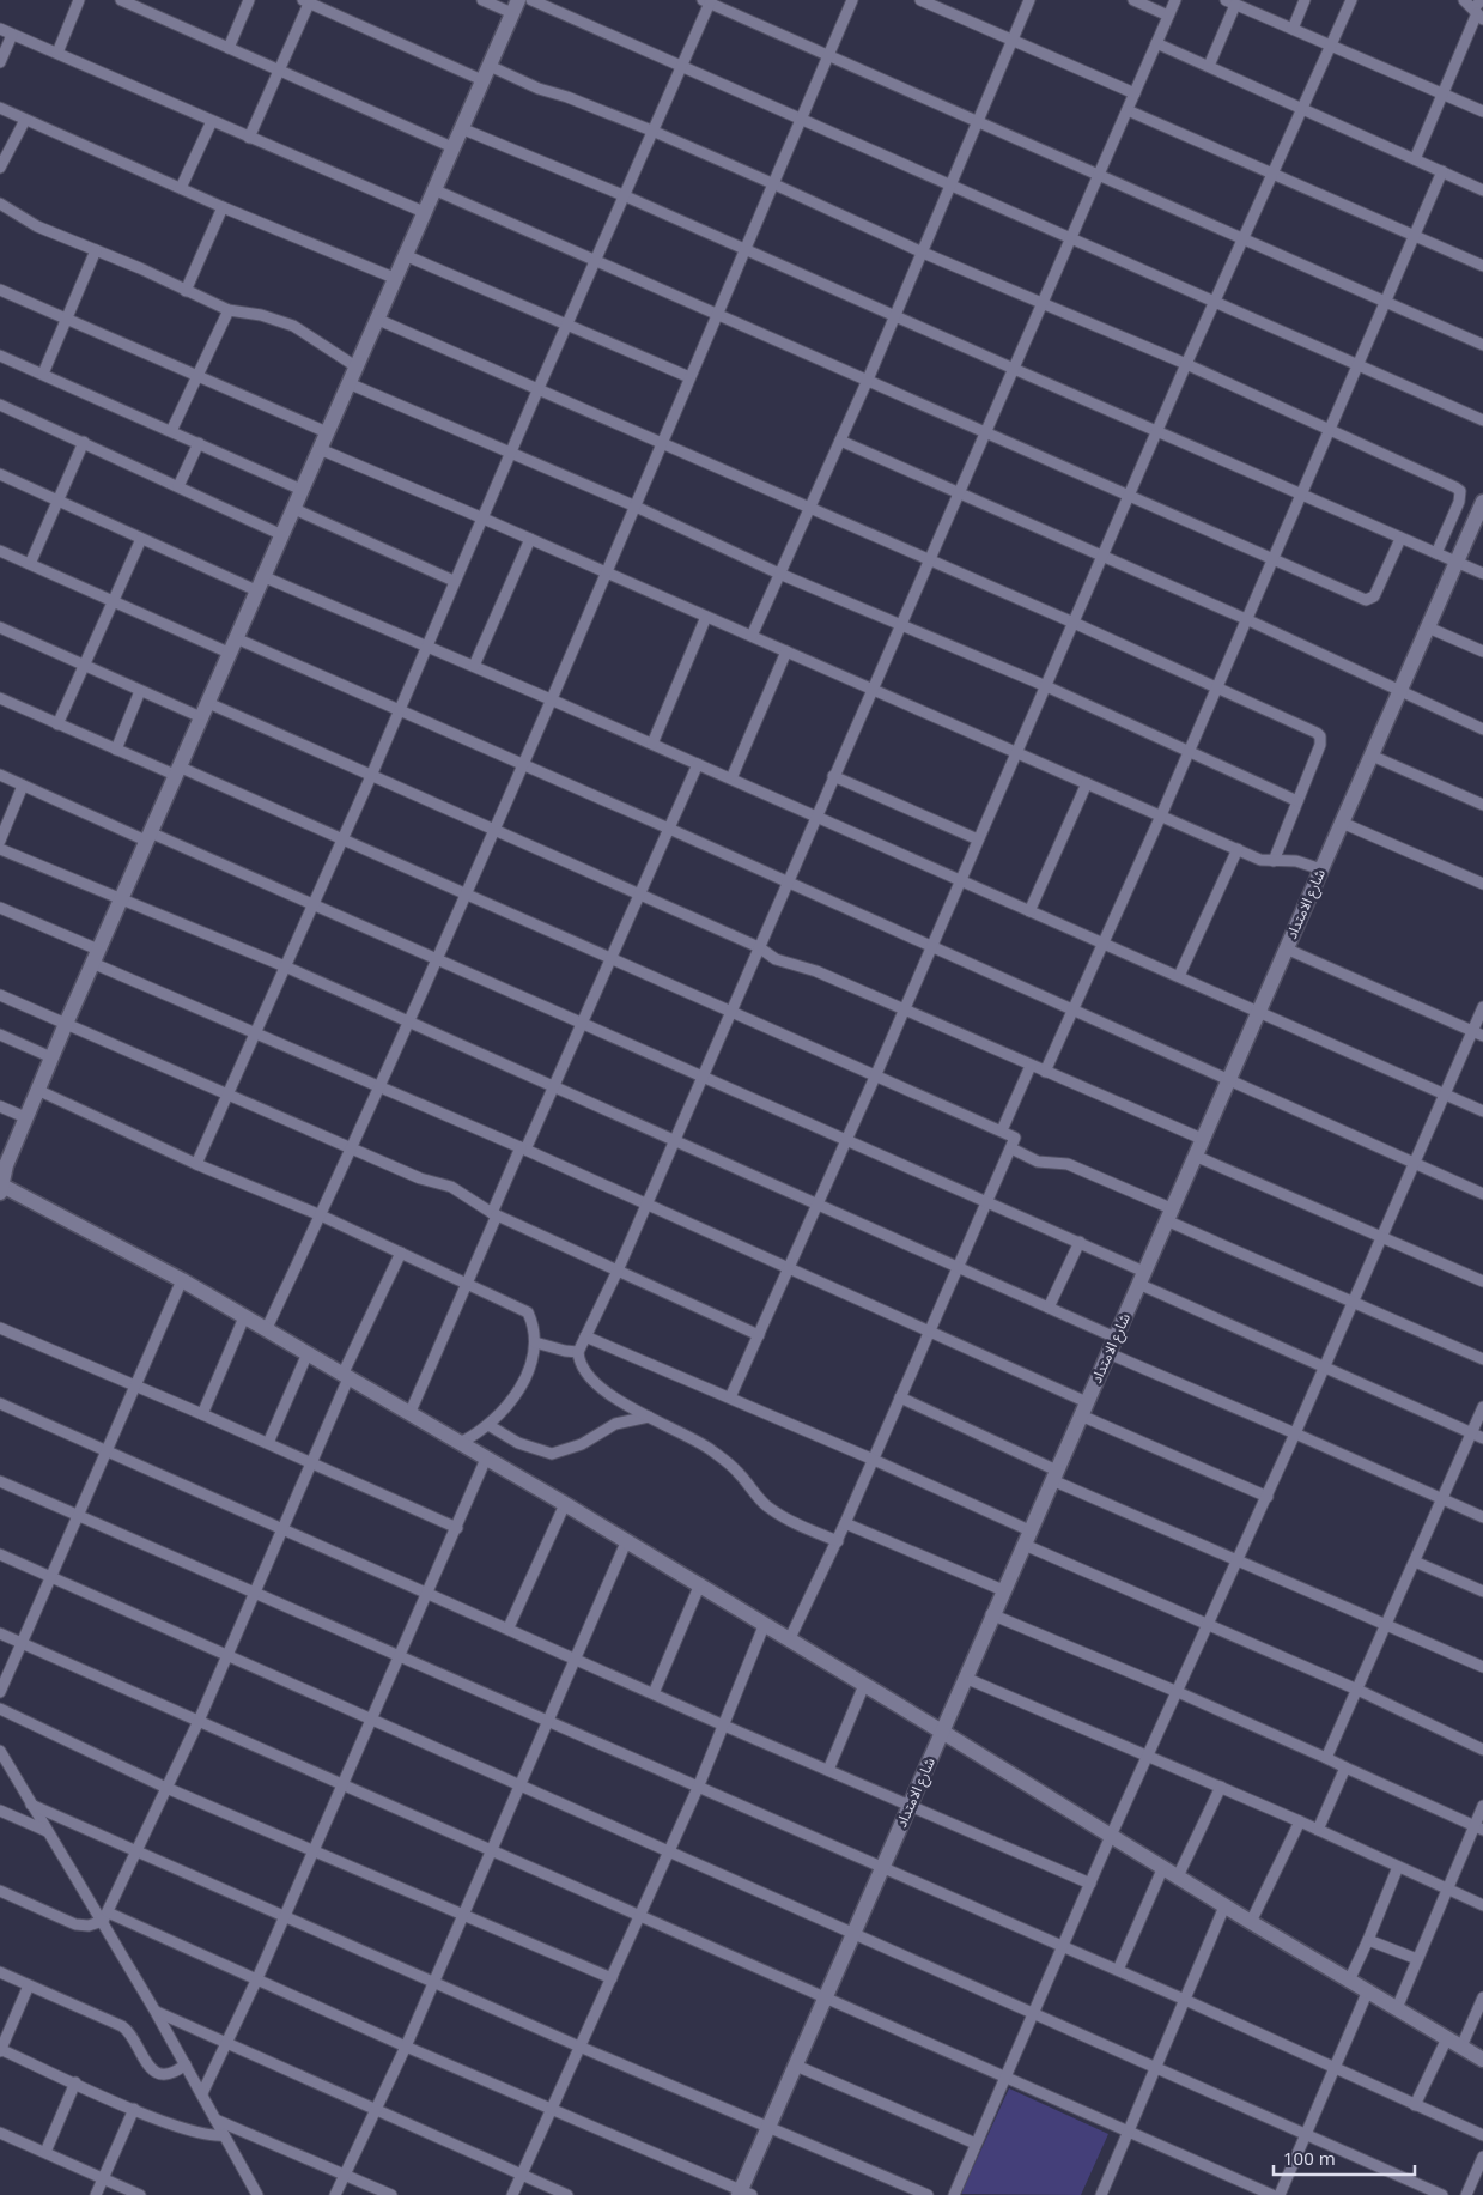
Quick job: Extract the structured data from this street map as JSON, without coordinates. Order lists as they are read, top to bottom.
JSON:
{
  "streets": {
    "street": ["شارع الامتداد"]
  },
  "scale_bar": "100 m"
}
